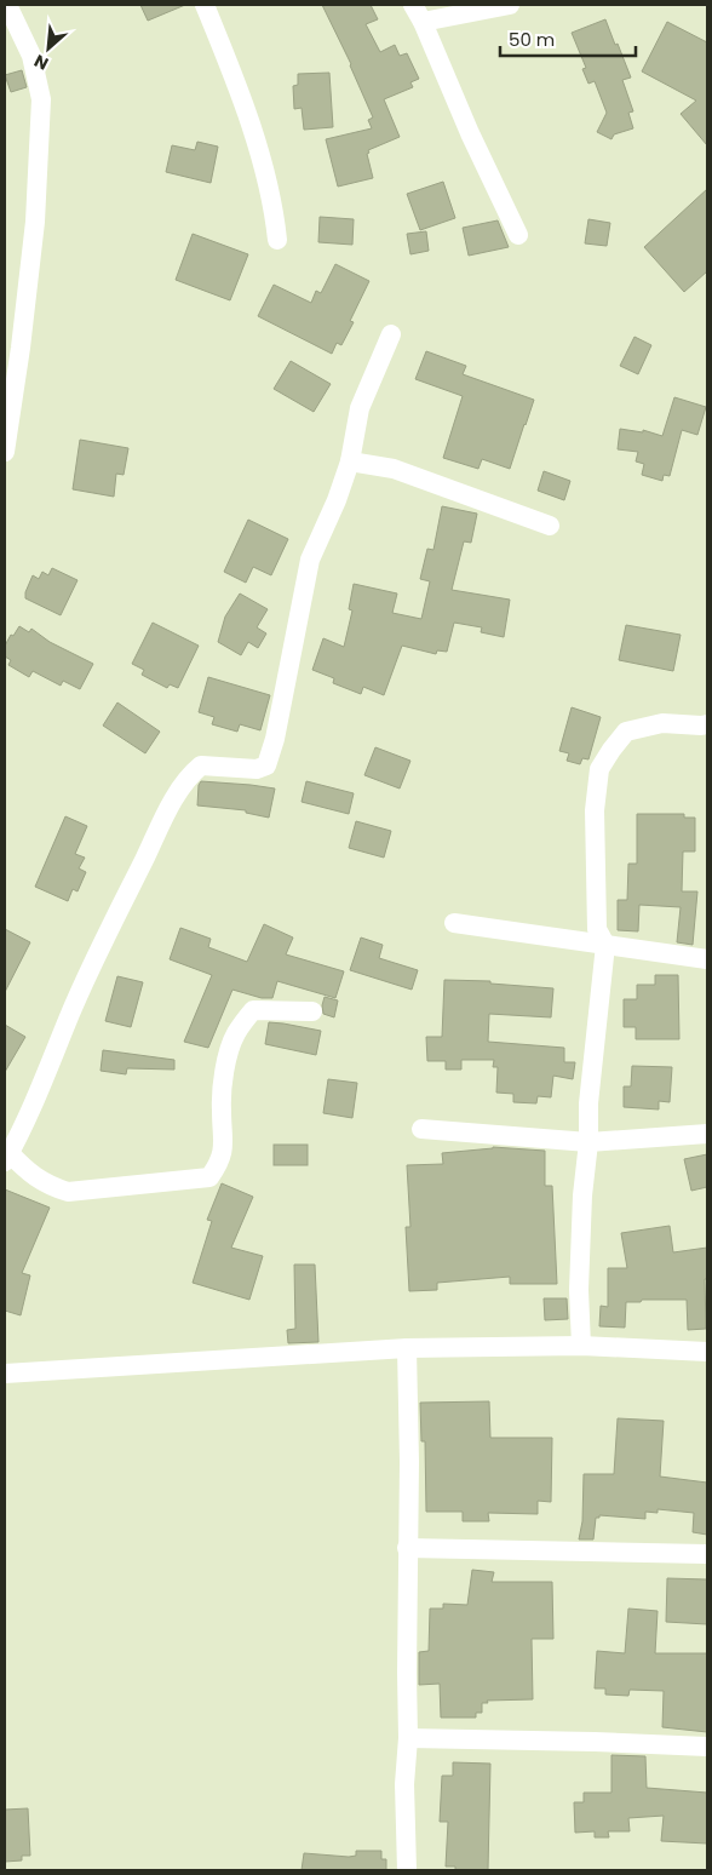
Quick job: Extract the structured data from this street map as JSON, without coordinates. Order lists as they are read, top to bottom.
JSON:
{
  "scale_bar": "50 m",
  "north": "bottom left"
}
